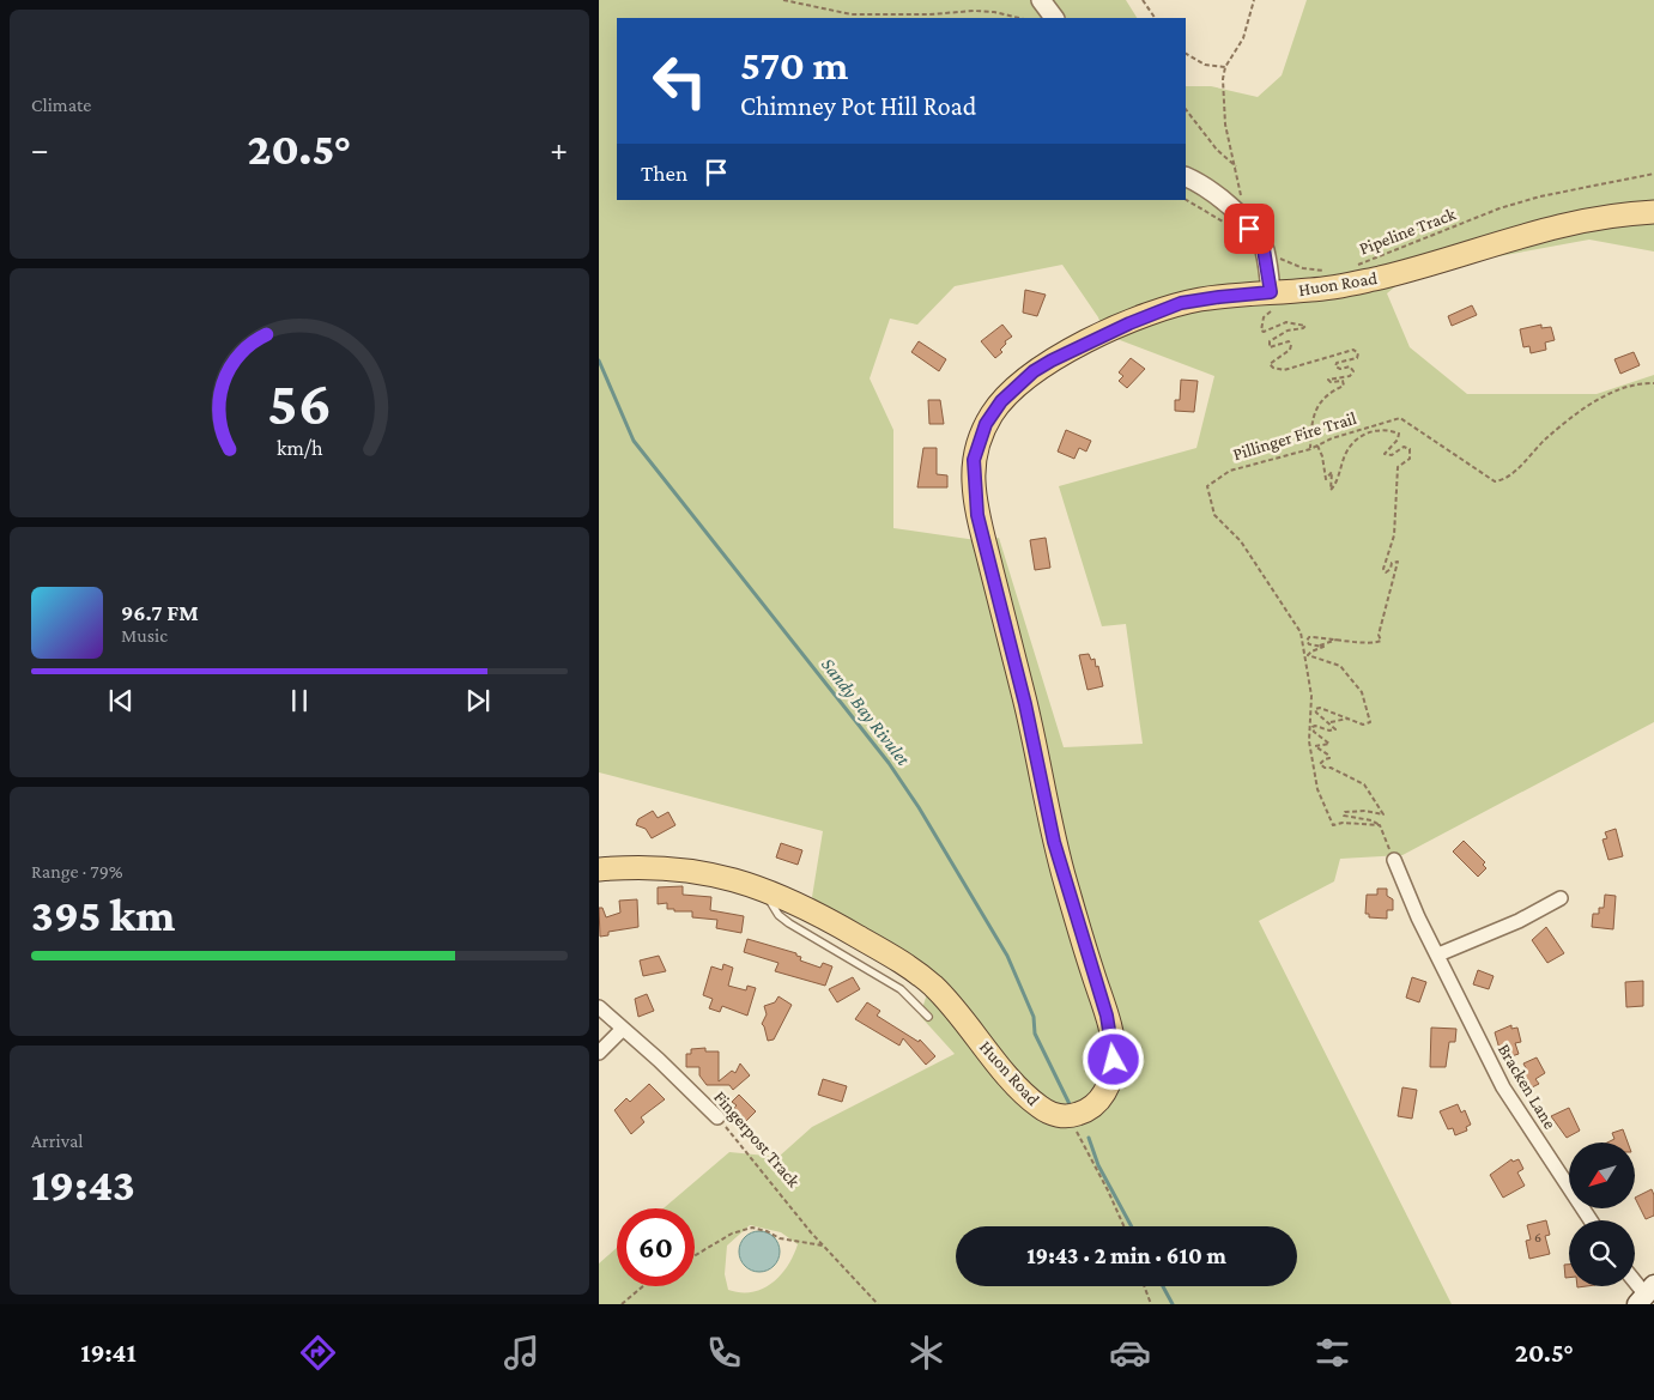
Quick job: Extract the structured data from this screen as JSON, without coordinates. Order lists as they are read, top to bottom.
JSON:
{
  "streets": {
    "main road": ["Huon Road"],
    "street": ["Bracken Lane", "Fingerpost Track"],
    "path": ["Pipeline Track", "Pillinger Fire Trail"]
  },
  "water": ["Sandy Bay Rivulet"],
  "house_numbers": ["6"],
  "north": "bottom left",
  "page": {
    "tile": [
      "Climate",
      ["Range · 79%", "395 km"],
      ["Arrival", "19:43"]
    ],
    "turn": ["570 m", "Chimney Pot Hill Road"],
    "heat": ["−", "20.5°", "+"],
    "then": "Then",
    "song": ["96.7 FM", "Music"],
    "limit": "60",
    "trip": "19:43 · 2 min · 610 m",
    "tabs": ["19:41", "20.5°"],
    "gauge": ["56", "km/h"]
  }
}
